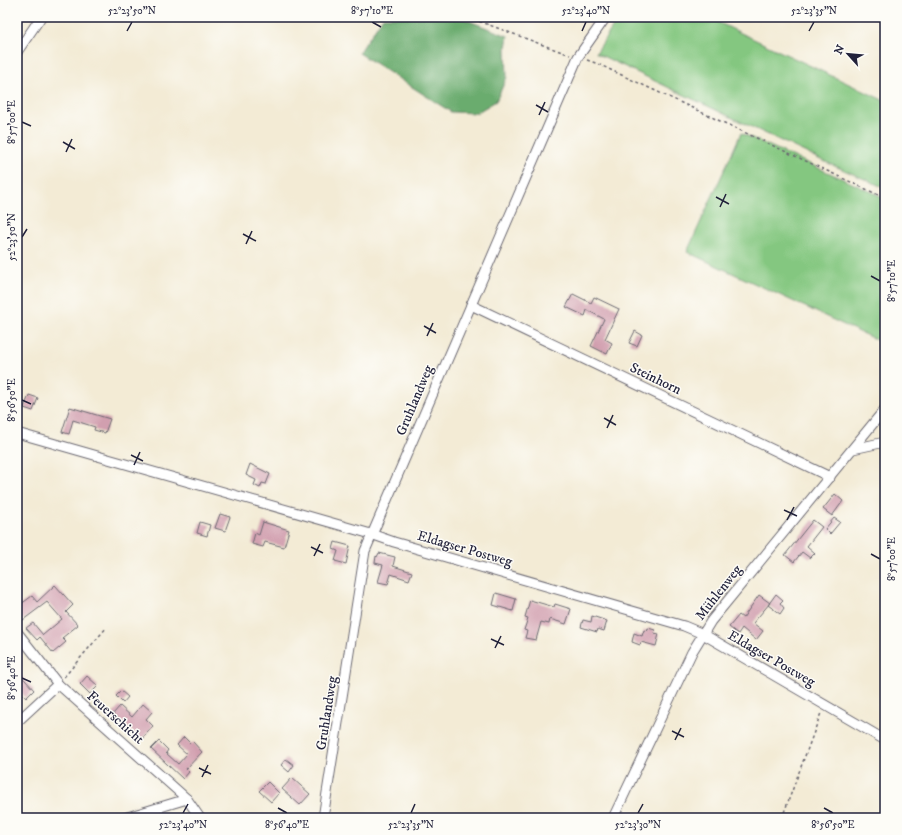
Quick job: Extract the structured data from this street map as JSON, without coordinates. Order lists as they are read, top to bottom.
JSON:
{
  "streets": {
    "street": [
      "Steinhorn",
      "Gruhlandweg",
      "Eldagser Postweg",
      "Mühlenweg",
      "Feuerschicht"
    ]
  },
  "crossings": [
    ["Steinhorn", "Gruhlandweg"],
    ["Steinhorn", "Mühlenweg"],
    ["Gruhlandweg", "Eldagser Postweg"],
    ["Eldagser Postweg", "Mühlenweg"]
  ],
  "north": "top left",
  "coordinates": [
    "52°23'50\"N",
    "8°57'10\"E",
    "52°23'40\"N",
    "52°23'35\"N",
    "8°57'00\"E",
    "8°56'50\"E",
    "8°56'40\"E",
    "52°23'30\"N"
  ]
}
